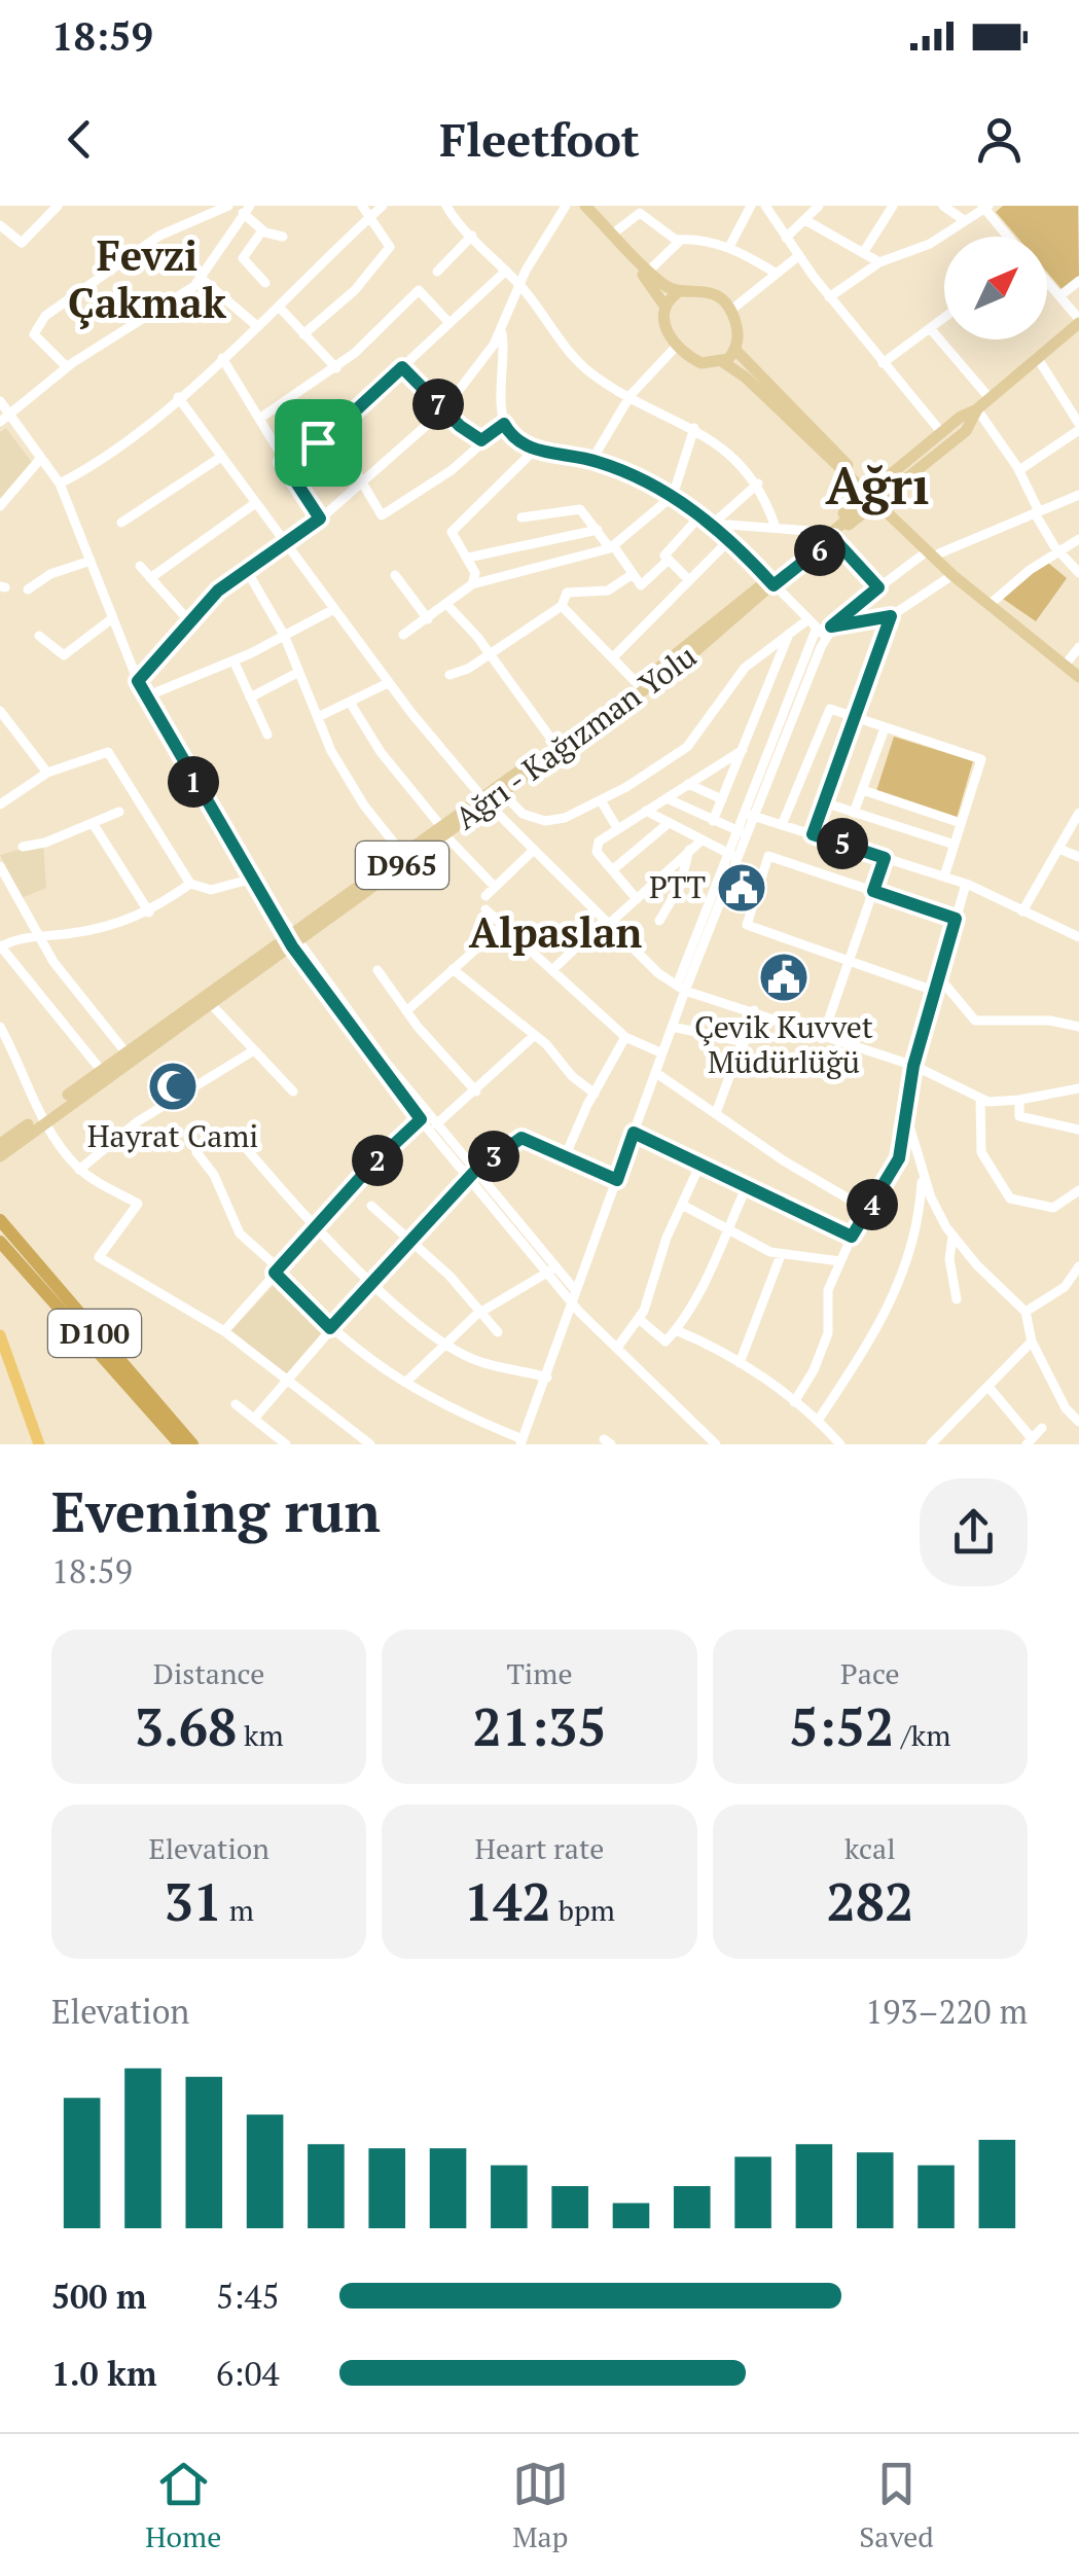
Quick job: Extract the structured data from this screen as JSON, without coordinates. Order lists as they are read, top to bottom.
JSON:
{
  "streets": {
    "highway": ["D100"],
    "main road": ["Ağrı - Kağızman Yolu", "D965"]
  },
  "districts": ["Fevzi Çakmak", "Ağrı", "Alpaslan"],
  "places": {
    "public building": ["PTT", "Çevik Kuvvet Müdürlüğü"],
    "mosque": ["Hayrat Cami"]
  },
  "north": "top right",
  "page": {
    "status": "18:59",
    "header": "Fleetfoot",
    "pins": [
      "7",
      "6",
      "1",
      "5",
      "3",
      "2",
      "4"
    ],
    "heading": ["Evening run", "18:59"],
    "stats": [
      ["Distance", "3.68 km"],
      ["Time", "21:35"],
      ["Pace", "5:52 /km"],
      ["Elevation", "31 m"],
      ["Heart rate", "142 bpm"],
      ["kcal", "282"]
    ],
    "chart": ["Elevation", "193–220 m"],
    "list": [
      {
        "name": "500 m",
        "note": "5:45"
      },
      {
        "name": "1.0 km",
        "note": "6:04"
      }
    ],
    "tabs": ["Home", "Map", "Saved"]
  }
}
